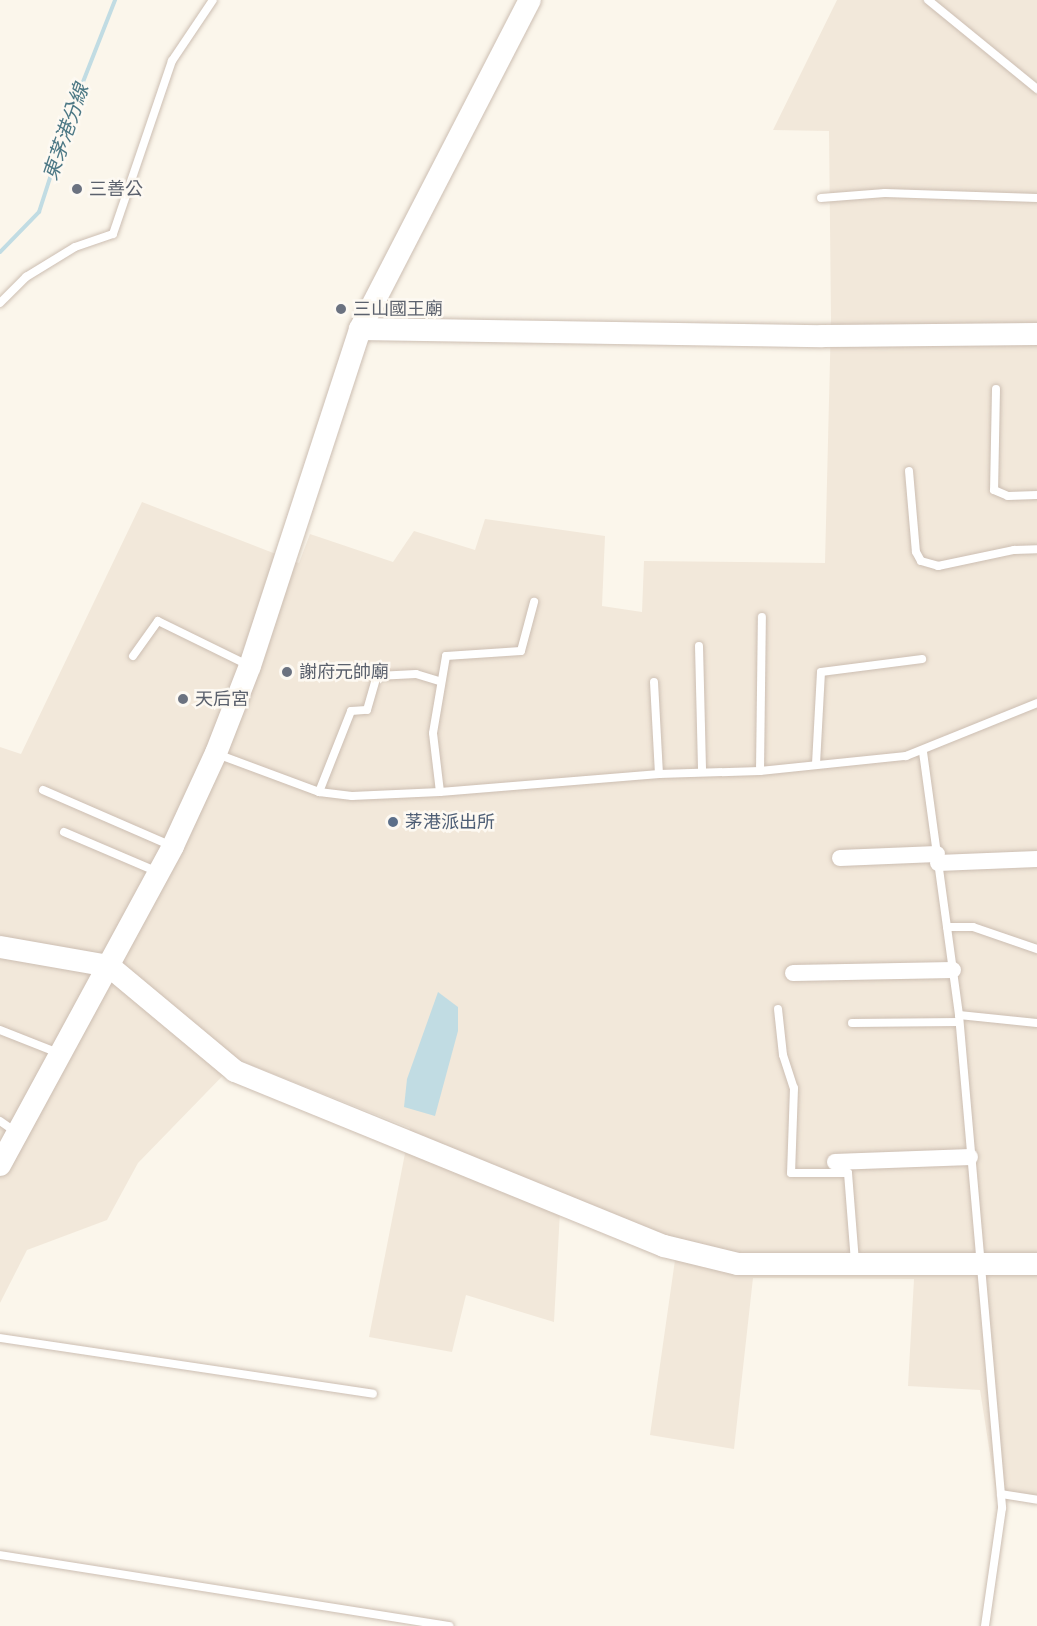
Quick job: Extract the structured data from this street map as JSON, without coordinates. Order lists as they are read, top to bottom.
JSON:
{
  "water": ["東茅港分線"],
  "places": [
    "三善公",
    "三山國王廟",
    "謝府元帥廟",
    "天后宮",
    "茅港派出所"
  ]
}
